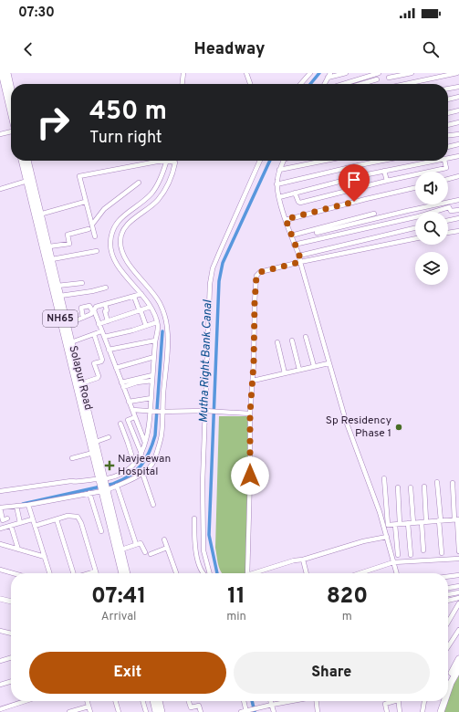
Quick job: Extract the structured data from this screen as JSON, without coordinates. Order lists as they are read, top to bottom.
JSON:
{
  "streets": {
    "highway": ["NH65", "Solapur Road"]
  },
  "water": ["Mutha Right Bank Canal"],
  "places": {
    "other": ["Sp Residency Phase 1"],
    "health": ["Navjeewan Hospital"]
  },
  "page": {
    "status": "07:30",
    "header": "Headway",
    "turn": ["450 m", "Turn right"],
    "eta": [
      "07:41",
      "Arrival",
      "11",
      "min",
      "820",
      "m"
    ],
    "buttons": ["Exit", "Share"]
  }
}
